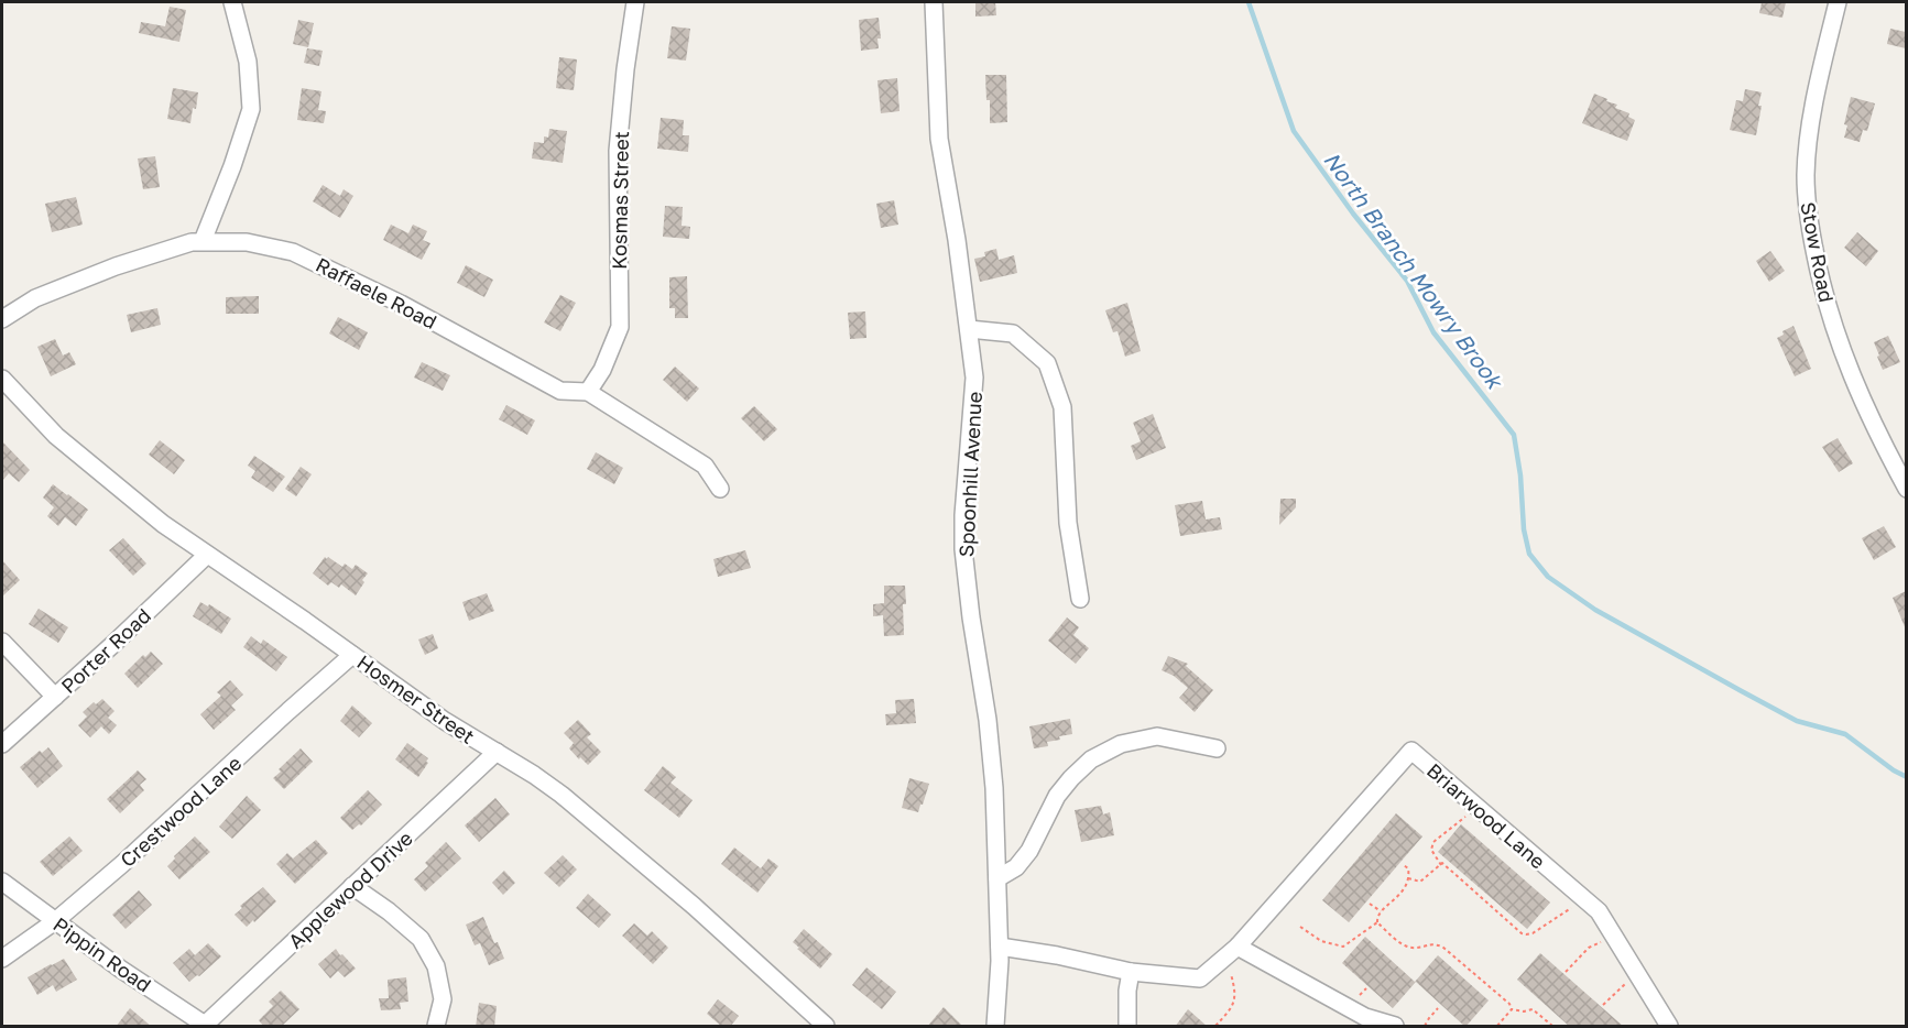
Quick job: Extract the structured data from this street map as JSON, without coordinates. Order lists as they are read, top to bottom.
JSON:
{
  "streets": {
    "street": [
      "Kosmas Street",
      "Stow Road",
      "Raffaele Road",
      "Spoonhill Avenue",
      "Porter Road",
      "Hosmer Street",
      "Crestwood Lane",
      "Briarwood Lane",
      "Applewood Drive",
      "Pippin Road"
    ]
  },
  "crossings": [
    ["Kosmas Street", "Raffaele Road"],
    ["Spoonhill Avenue", "Briarwood Lane"],
    ["Porter Road", "Hosmer Street"],
    ["Hosmer Street", "Crestwood Lane"],
    ["Hosmer Street", "Applewood Drive"],
    ["Crestwood Lane", "Pippin Road"],
    ["Applewood Drive", "Pippin Road"]
  ],
  "water": ["North Branch Mowry Brook"]
}
